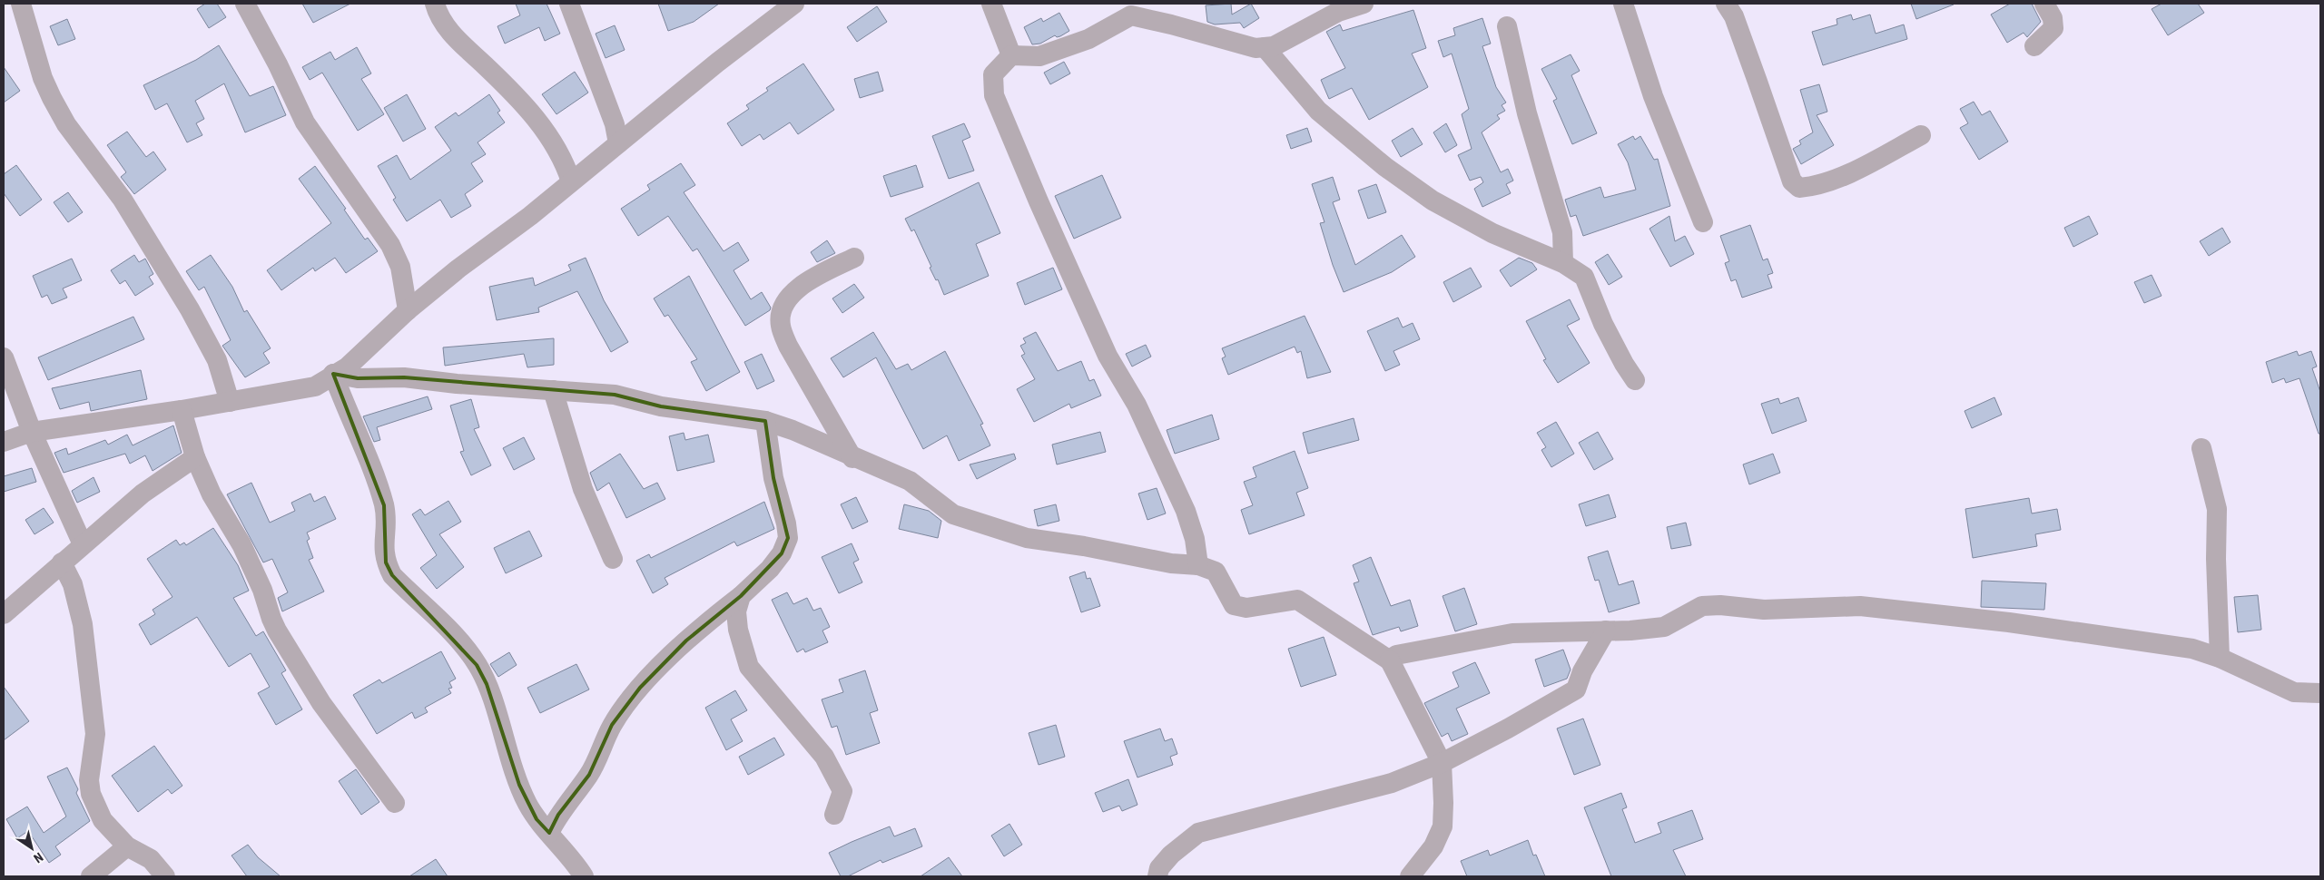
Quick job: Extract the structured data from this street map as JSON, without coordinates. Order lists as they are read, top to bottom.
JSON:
{
  "north": "bottom right"
}
